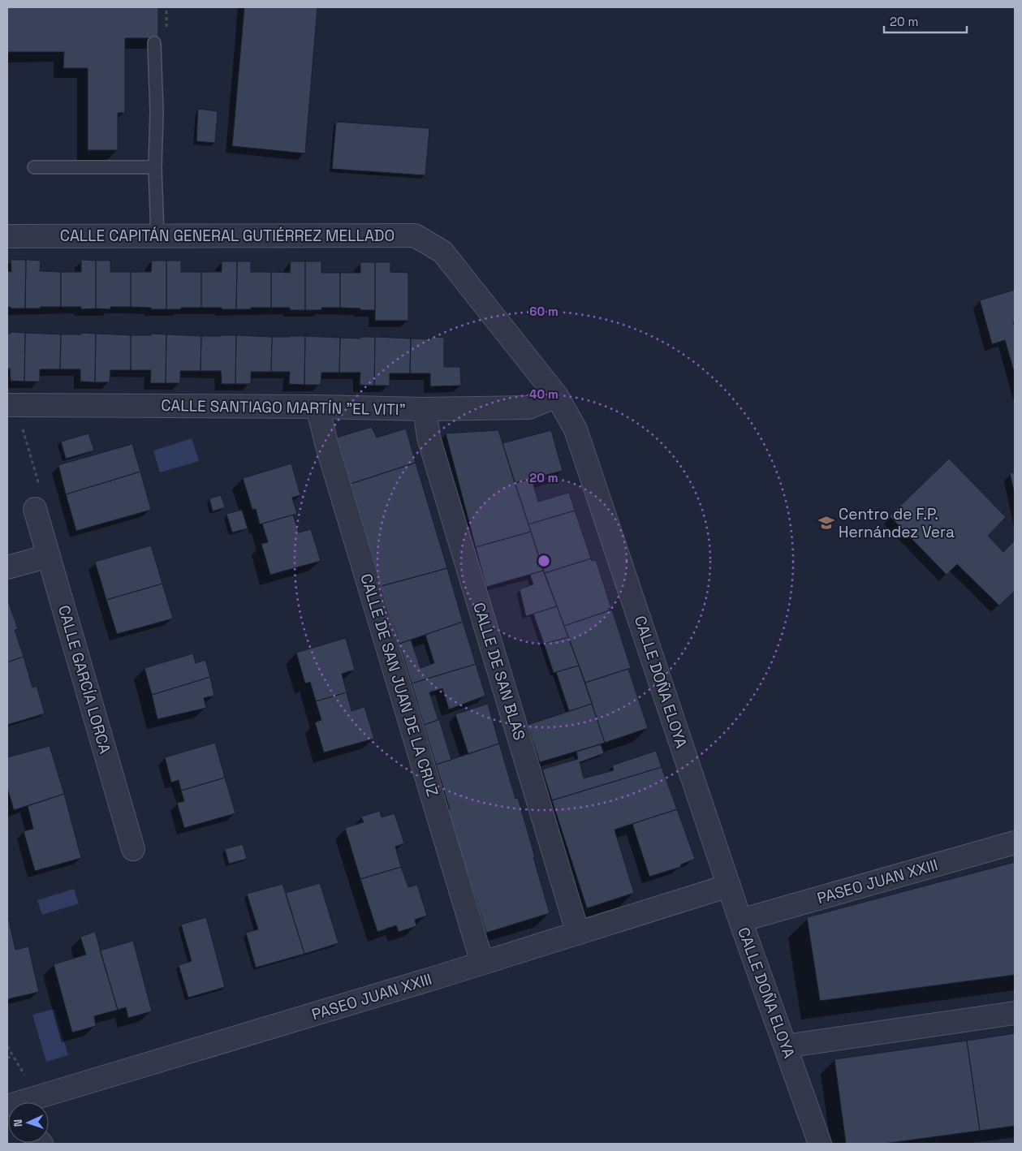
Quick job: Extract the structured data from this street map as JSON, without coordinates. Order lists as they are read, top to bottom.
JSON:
{
  "streets": {
    "street": [
      "CALLE CAPITÁN GENERAL GUTIÉRREZ MELLADO",
      "CALLE SANTIAGO MARTÍN \"EL VITI\"",
      "CALLE DE SAN BLAS",
      "CALLE GARCÍA LORCA",
      "CALLE DOÑA ELOYA",
      "CALLE DE SAN JUAN DE LA CRUZ",
      "PASEO JUAN XXIII"
    ]
  },
  "crossings": [
    ["CALLE CAPITÁN GENERAL GUTIÉRREZ MELLADO", "CALLE DOÑA ELOYA"],
    ["CALLE SANTIAGO MARTÍN \"EL VITI\"", "CALLE DE SAN BLAS"],
    ["CALLE SANTIAGO MARTÍN \"EL VITI\"", "CALLE DOÑA ELOYA"],
    ["CALLE SANTIAGO MARTÍN \"EL VITI\"", "CALLE DE SAN JUAN DE LA CRUZ"],
    ["CALLE DE SAN BLAS", "PASEO JUAN XXIII"],
    ["CALLE DOÑA ELOYA", "PASEO JUAN XXIII"],
    ["CALLE DE SAN JUAN DE LA CRUZ", "PASEO JUAN XXIII"]
  ],
  "places": {
    "school or university": ["Centro de F.P. Hernández Vera"]
  },
  "scale_bar": "20 m",
  "north": "left",
  "rings": ["60 m", "40 m", "20 m"]
}
